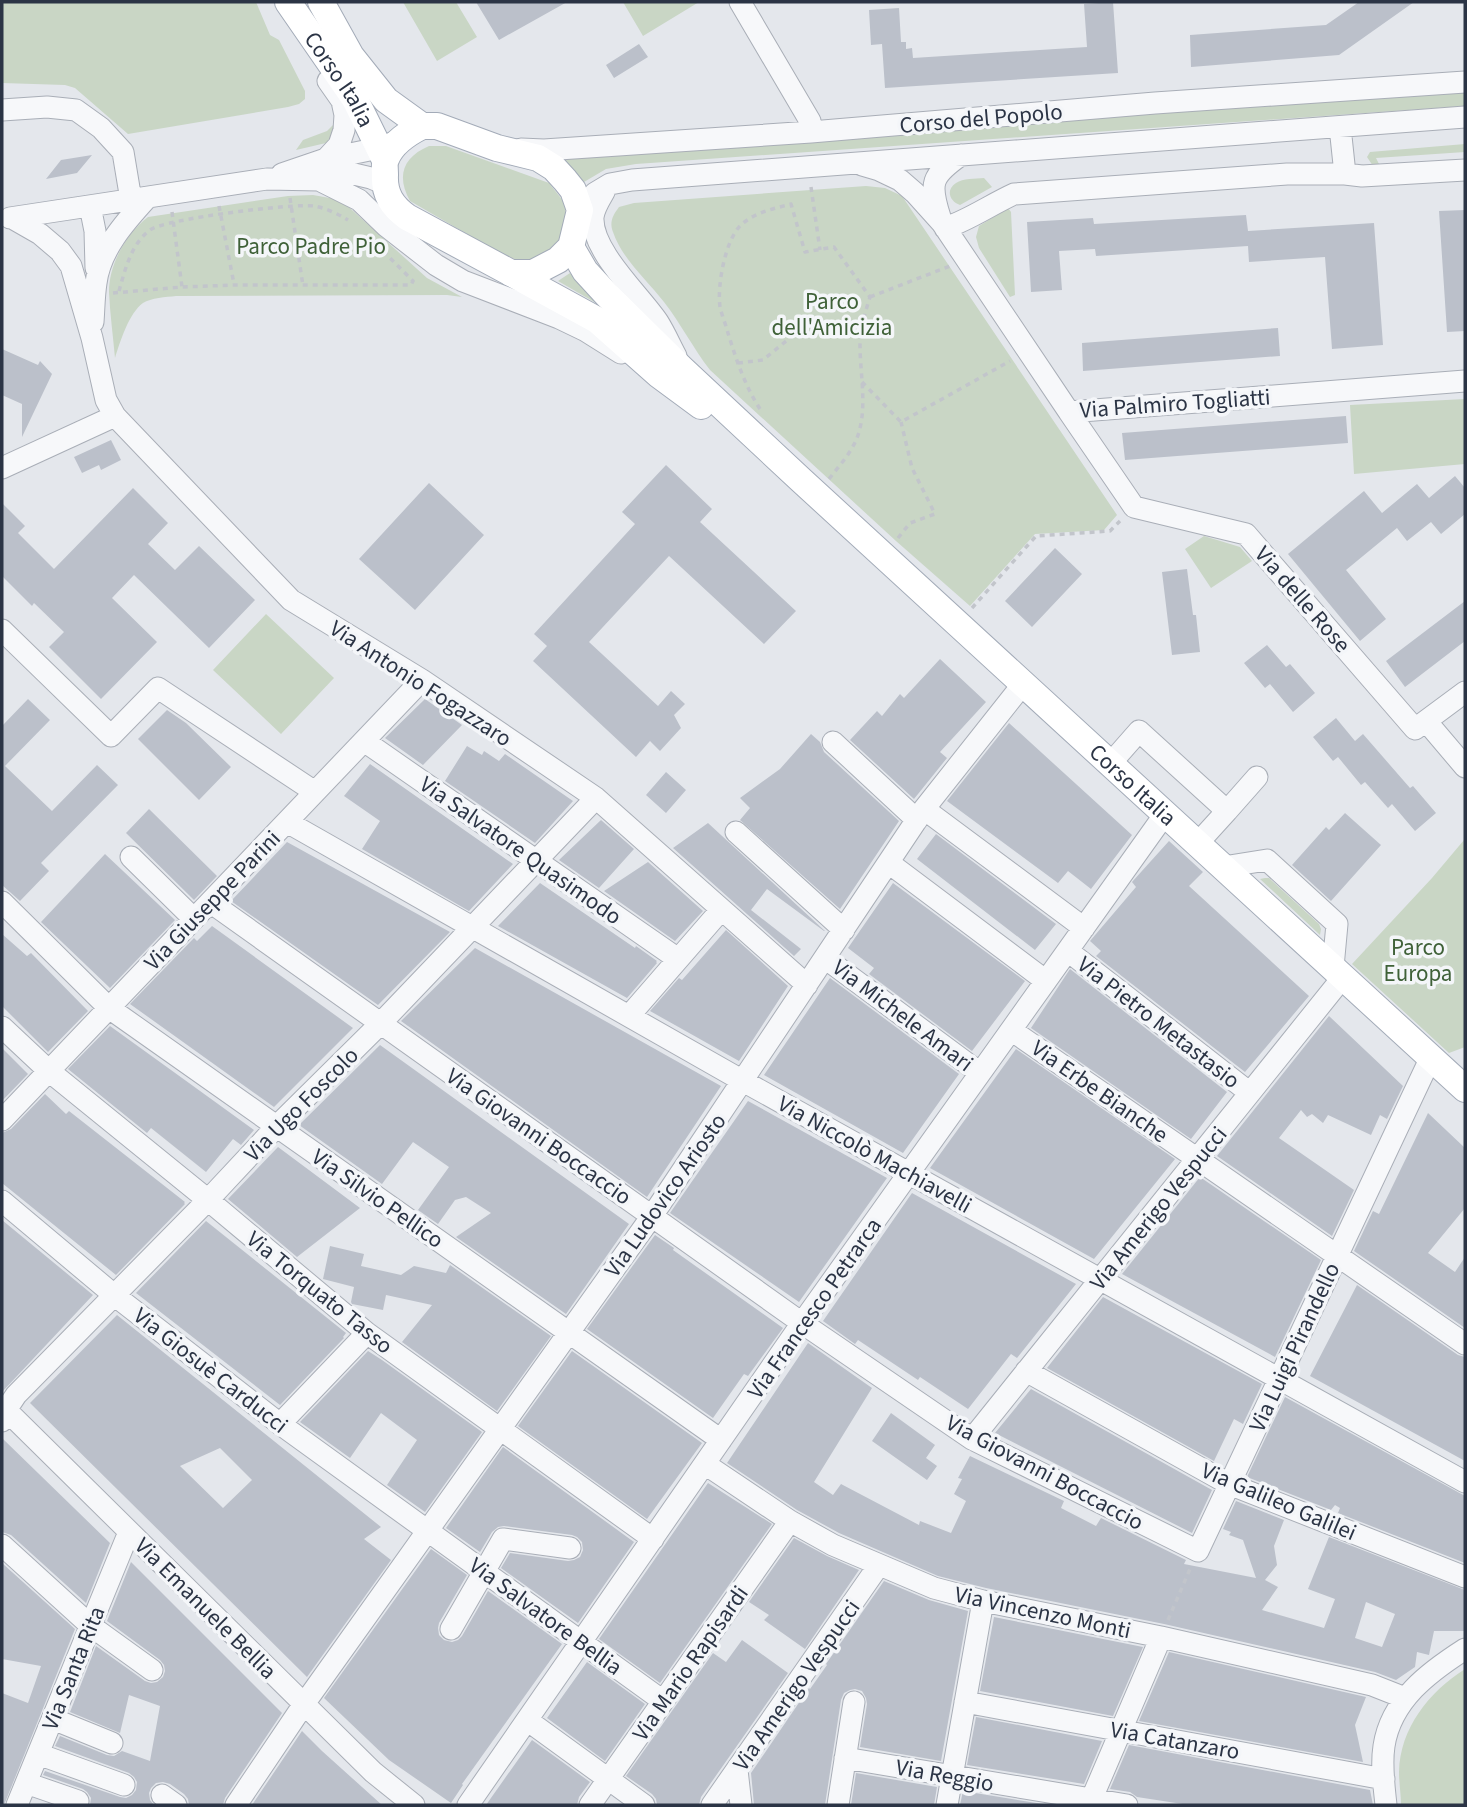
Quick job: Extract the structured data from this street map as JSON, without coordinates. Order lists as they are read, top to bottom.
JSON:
{
  "streets": {
    "main road": ["Corso Italia"],
    "street": [
      "Corso del Popolo",
      "Via Palmiro Togliatti",
      "Via delle Rose",
      "Via Antonio Fogazzaro",
      "Via Salvatore Quasimodo",
      "Via Giuseppe Parini",
      "Via Michele Amari",
      "Via Pietro Metastasio",
      "Via Erbe Bianche",
      "Via Ugo Foscolo",
      "Via Giovanni Boccaccio",
      "Via Niccolò Machiavelli",
      "Via Ludovico Ariosto",
      "Via Silvio Pellico",
      "Via Amerigo Vespucci",
      "Via Torquato Tasso",
      "Via Francesco Petrarca",
      "Via Luigi Pirandello",
      "Via Giosuè Carducci",
      "Via Galileo Galilei",
      "Via Emanuele Bellia",
      "Via Vincenzo Monti",
      "Via Salvatore Bellia",
      "Via Mario Rapisardi",
      "Via Santa Rita",
      "Via Catanzaro",
      "Via Reggio"
    ]
  },
  "crossings": [
    ["Corso Italia", "Via Ludovico Ariosto"],
    ["Corso Italia", "Via Amerigo Vespucci"],
    ["Corso Italia", "Via Francesco Petrarca"],
    ["Corso Italia", "Via Luigi Pirandello"],
    ["Via Antonio Fogazzaro", "Via Giuseppe Parini"],
    ["Via Antonio Fogazzaro", "Via Ugo Foscolo"],
    ["Via Antonio Fogazzaro", "Via Ludovico Ariosto"],
    ["Via Salvatore Quasimodo", "Via Giuseppe Parini"],
    ["Via Salvatore Quasimodo", "Via Ugo Foscolo"],
    ["Via Giuseppe Parini", "Via Giovanni Boccaccio"],
    ["Via Giuseppe Parini", "Via Niccolò Machiavelli"],
    ["Via Giuseppe Parini", "Via Silvio Pellico"],
    ["Via Giuseppe Parini", "Via Torquato Tasso"],
    ["Via Michele Amari", "Via Ludovico Ariosto"],
    ["Via Michele Amari", "Via Francesco Petrarca"],
    ["Via Pietro Metastasio", "Via Amerigo Vespucci"],
    ["Via Pietro Metastasio", "Via Francesco Petrarca"],
    ["Via Erbe Bianche", "Via Amerigo Vespucci"],
    ["Via Erbe Bianche", "Via Francesco Petrarca"],
    ["Via Erbe Bianche", "Via Luigi Pirandello"],
    ["Via Ugo Foscolo", "Via Giovanni Boccaccio"],
    ["Via Ugo Foscolo", "Via Niccolò Machiavelli"],
    ["Via Ugo Foscolo", "Via Silvio Pellico"],
    ["Via Ugo Foscolo", "Via Torquato Tasso"],
    ["Via Ugo Foscolo", "Via Giosuè Carducci"],
    ["Via Ugo Foscolo", "Via Emanuele Bellia"],
    ["Via Giovanni Boccaccio", "Via Ludovico Ariosto"],
    ["Via Giovanni Boccaccio", "Via Amerigo Vespucci"],
    ["Via Giovanni Boccaccio", "Via Francesco Petrarca"],
    ["Via Giovanni Boccaccio", "Via Luigi Pirandello"],
    ["Via Niccolò Machiavelli", "Via Ludovico Ariosto"],
    ["Via Niccolò Machiavelli", "Via Amerigo Vespucci"],
    ["Via Niccolò Machiavelli", "Via Francesco Petrarca"],
    ["Via Niccolò Machiavelli", "Via Luigi Pirandello"],
    ["Via Ludovico Ariosto", "Via Silvio Pellico"],
    ["Via Ludovico Ariosto", "Via Torquato Tasso"],
    ["Via Ludovico Ariosto", "Via Giosuè Carducci"],
    ["Via Ludovico Ariosto", "Via Emanuele Bellia"],
    ["Via Ludovico Ariosto", "Via Salvatore Bellia"],
    ["Via Silvio Pellico", "Via Francesco Petrarca"],
    ["Via Amerigo Vespucci", "Via Galileo Galilei"],
    ["Via Amerigo Vespucci", "Via Vincenzo Monti"],
    ["Via Torquato Tasso", "Via Francesco Petrarca"],
    ["Via Francesco Petrarca", "Via Vincenzo Monti"],
    ["Via Francesco Petrarca", "Via Salvatore Bellia"],
    ["Via Luigi Pirandello", "Via Galileo Galilei"],
    ["Via Giosuè Carducci", "Via Salvatore Bellia"],
    ["Via Emanuele Bellia", "Via Santa Rita"],
    ["Via Vincenzo Monti", "Via Mario Rapisardi"],
    ["Via Salvatore Bellia", "Via Mario Rapisardi"]
  ],
  "parks": ["Parco Padre Pio", "Parco dell'Amicizia", "Parco Europa"]
}
